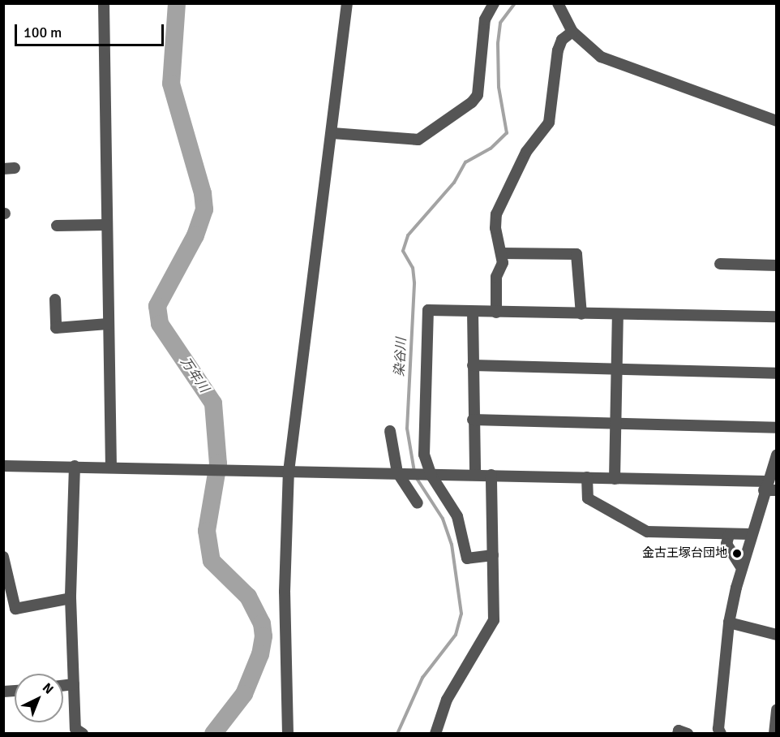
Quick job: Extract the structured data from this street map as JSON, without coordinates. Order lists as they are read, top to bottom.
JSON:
{
  "water": ["染谷川", "万年川"],
  "places": ["金古王塚台団地"],
  "scale_bar": "100 m",
  "north": "top right"
}
